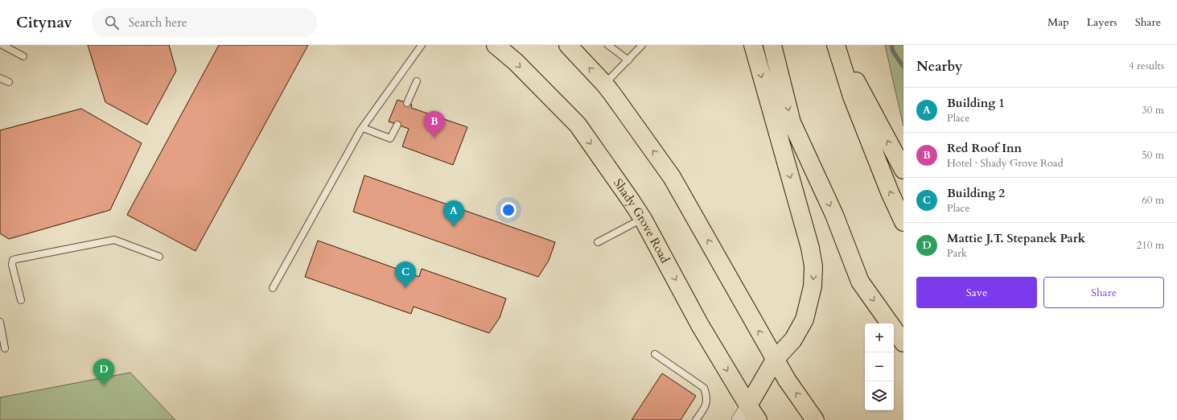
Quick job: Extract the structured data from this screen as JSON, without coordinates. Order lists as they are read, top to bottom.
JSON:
{
  "streets": {
    "main road": ["Shady Grove Road"]
  },
  "page": {
    "header": "Citynav",
    "search": "Search here",
    "nav": ["Map", "Layers", "Share"],
    "heading": ["Nearby", "4 results"],
    "list": [
      {
        "mark": "A",
        "name": "Building 1",
        "note": "Place",
        "value": "30 m"
      },
      {
        "mark": "B",
        "name": "Red Roof Inn",
        "note": "Hotel · Shady Grove Road",
        "value": "50 m"
      },
      {
        "mark": "C",
        "name": "Building 2",
        "note": "Place",
        "value": "60 m"
      },
      {
        "mark": "D",
        "name": "Mattie J.T. Stepanek Park",
        "note": "Park",
        "value": "210 m"
      }
    ],
    "pins": [
      "B",
      "A",
      "C",
      "D"
    ],
    "buttons": ["Save", "Share"],
    "map_buttons": ["+", "−"]
  }
}
